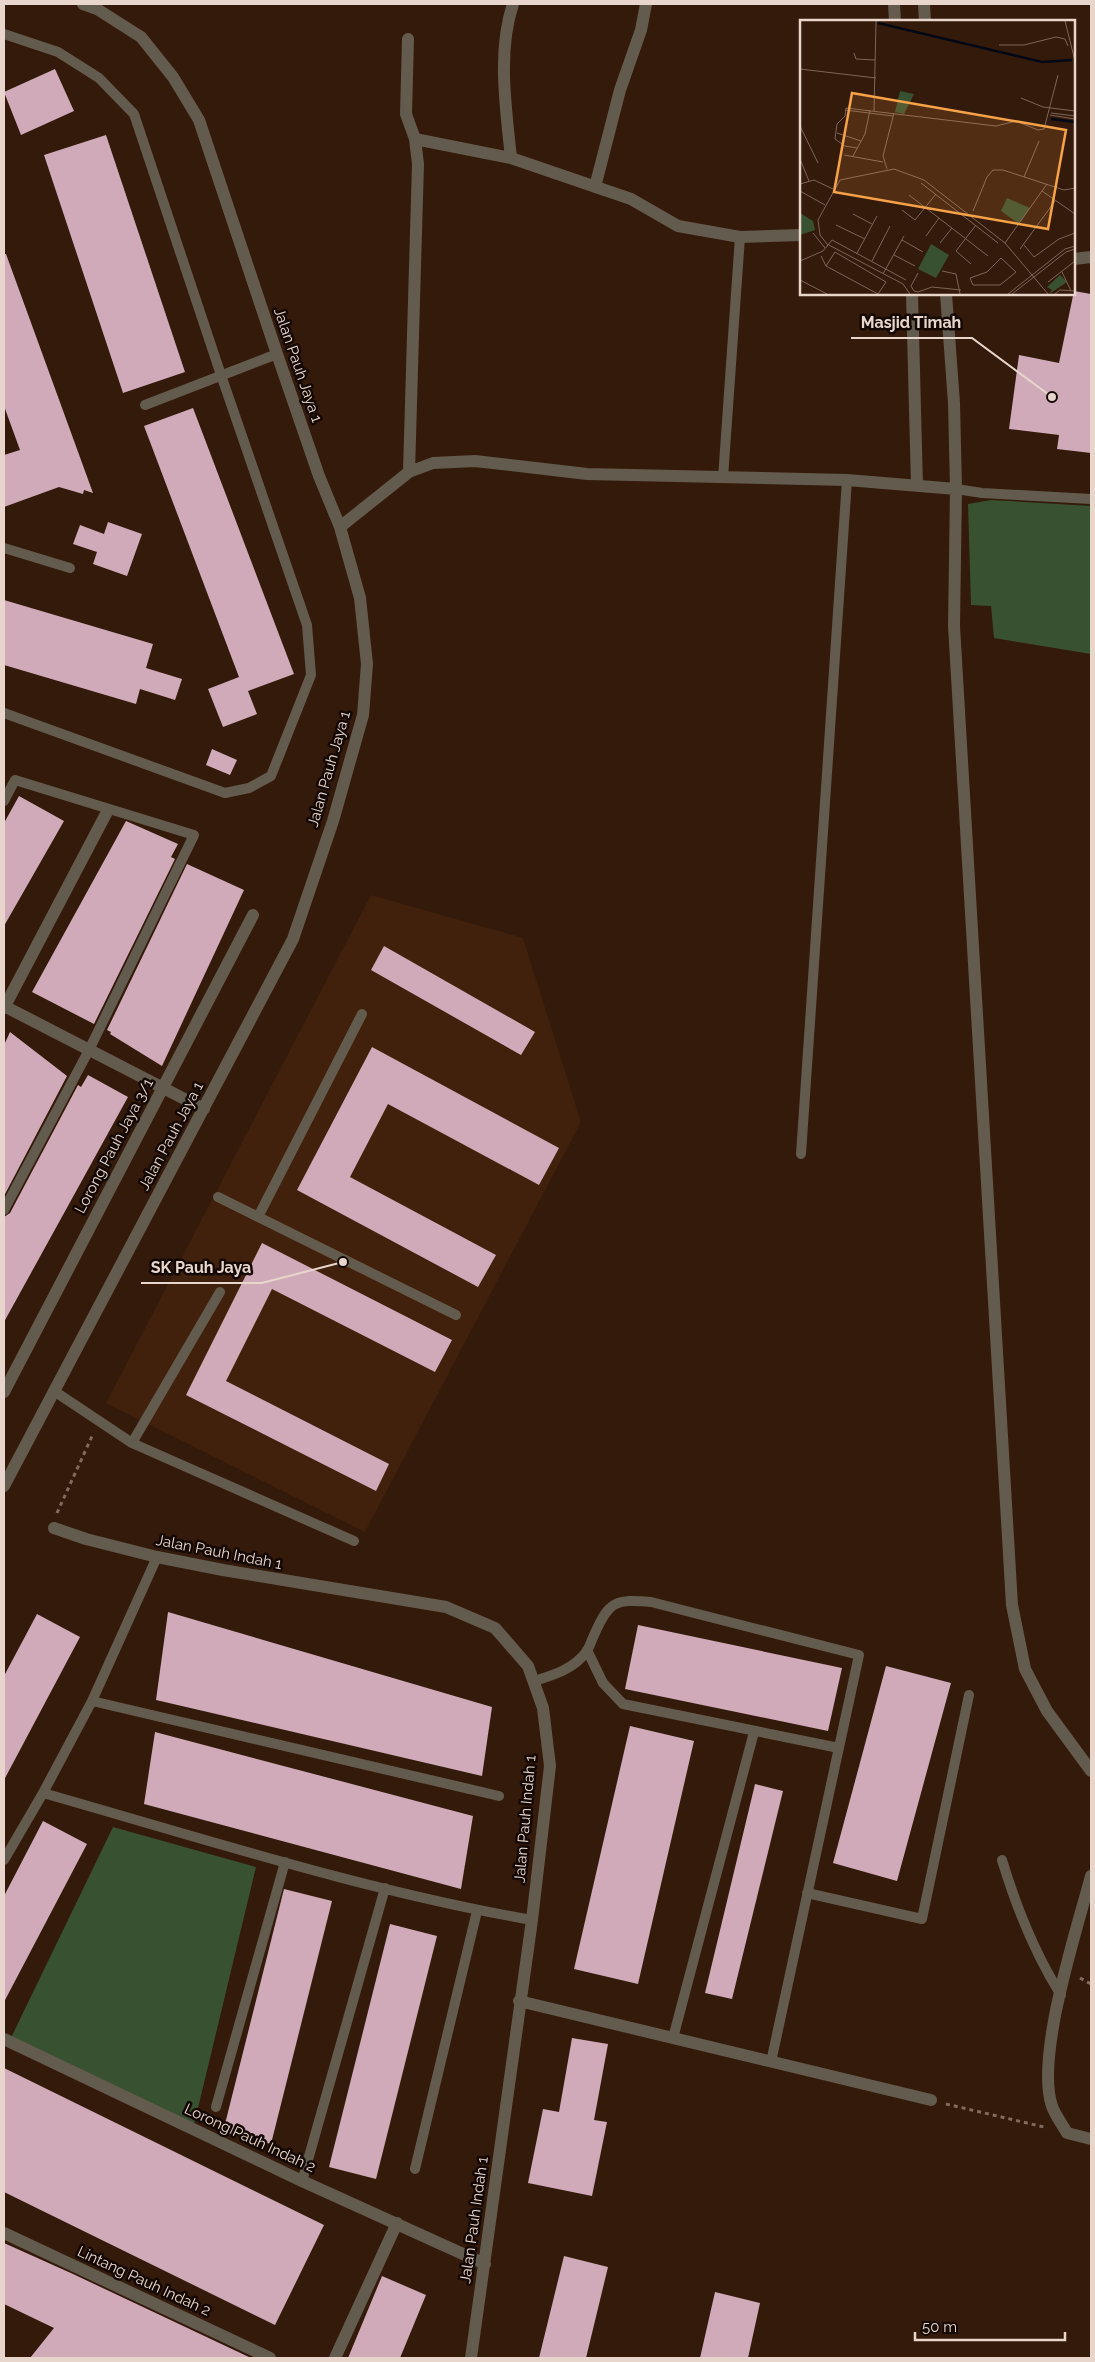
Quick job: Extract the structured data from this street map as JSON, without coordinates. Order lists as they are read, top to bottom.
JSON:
{
  "streets": {
    "street": [
      "Jalan Pauh Jaya 1",
      "Lorong Pauh Jaya 3/1",
      "Jalan Pauh Indah 1",
      "Lorong Pauh Indah 2",
      "Lintang Pauh Indah 2"
    ]
  },
  "crossings": [
    ["Jalan Pauh Indah 1", "Lorong Pauh Indah 2"]
  ],
  "places": ["Masjid Timah", "SK Pauh Jaya"],
  "scale_bar": "50 m"
}
